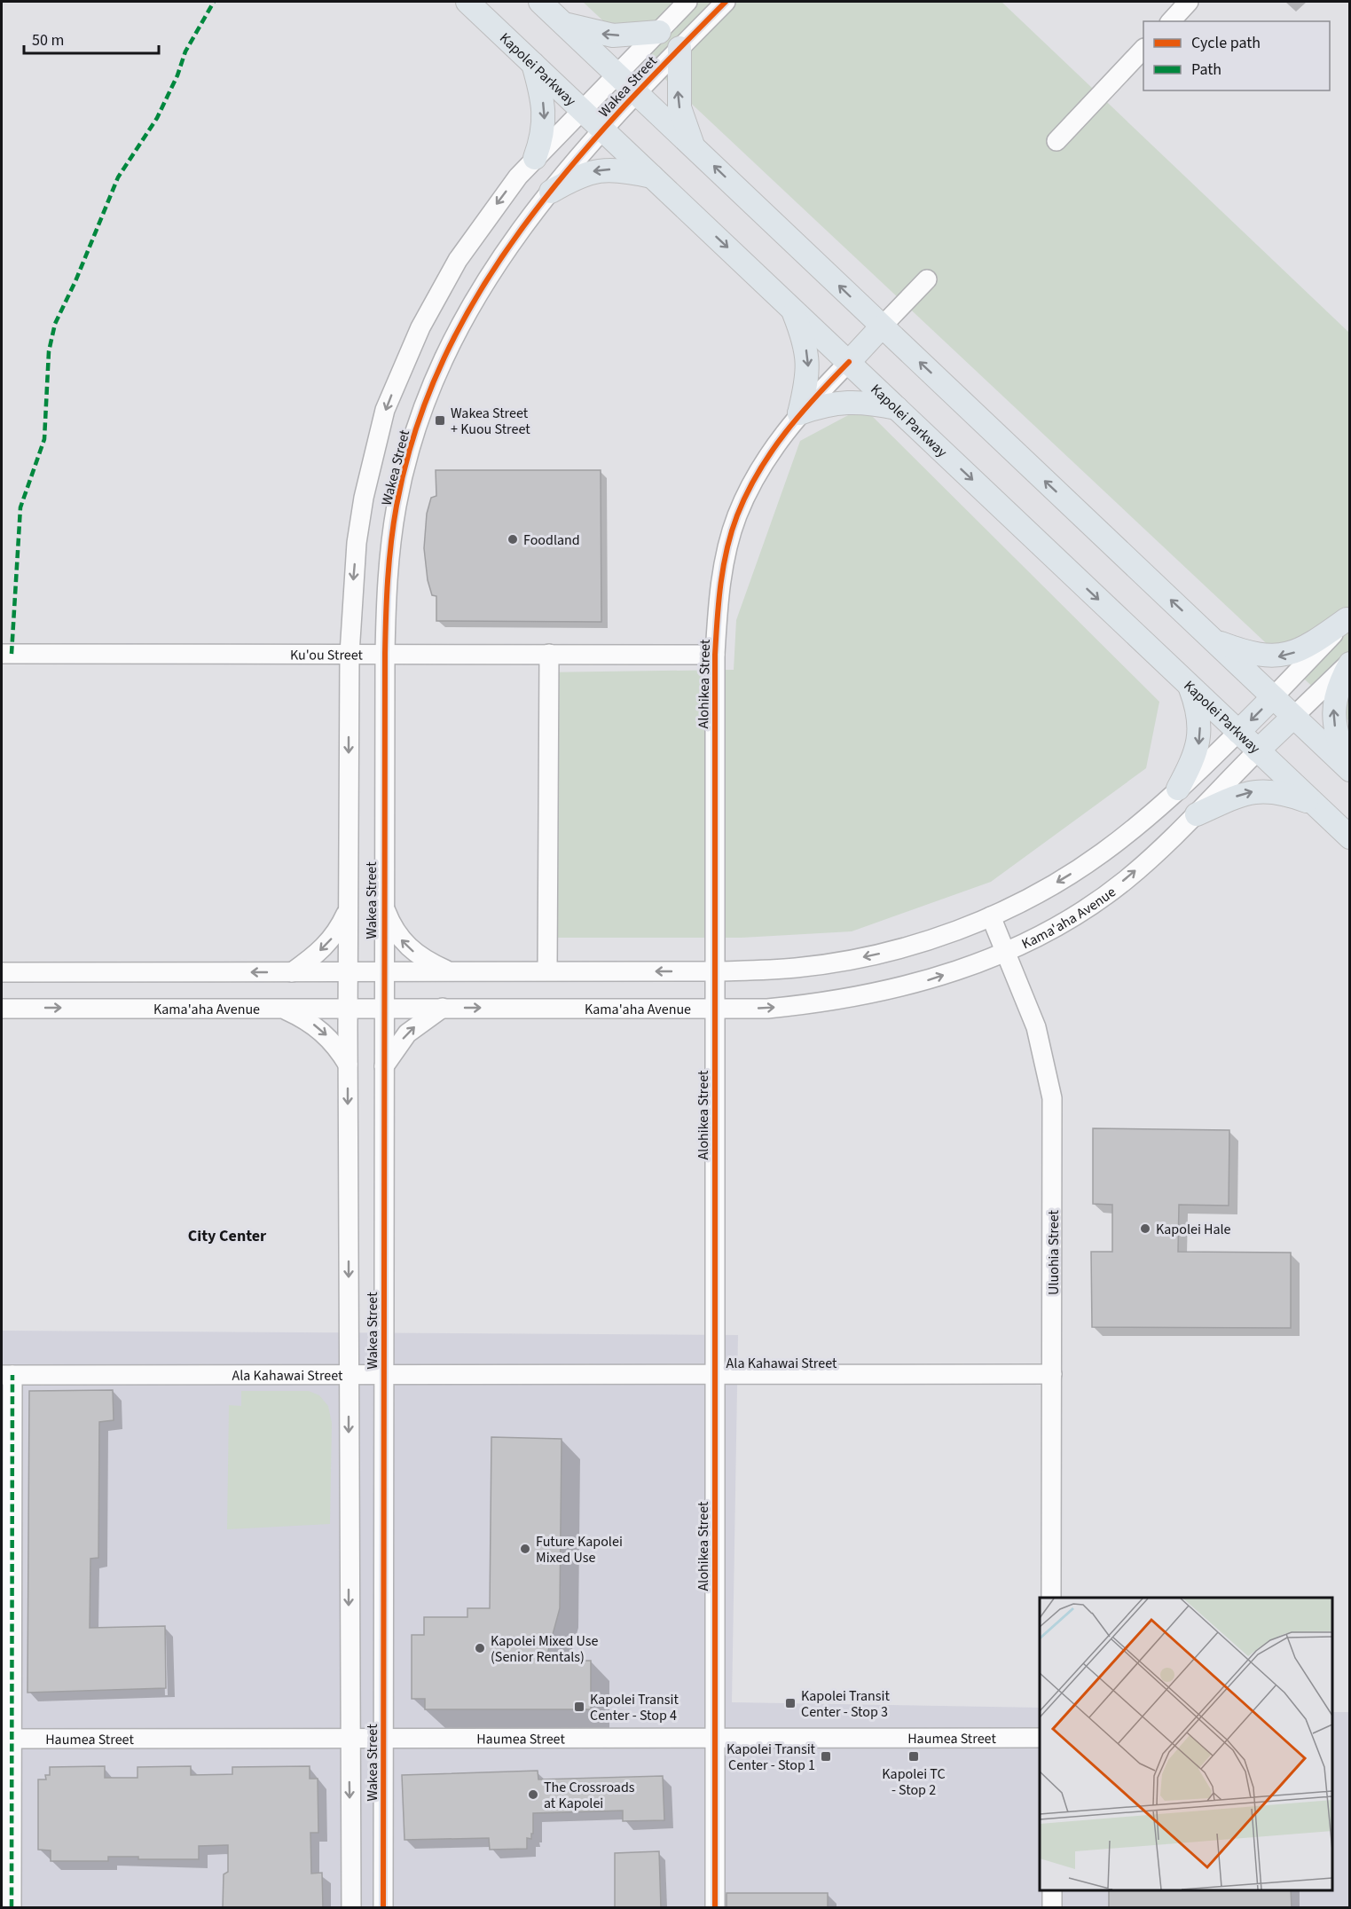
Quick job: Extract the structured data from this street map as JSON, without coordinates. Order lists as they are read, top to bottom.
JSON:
{
  "streets": {
    "main road": ["Kapolei Parkway"],
    "street": [
      "Wakea Street",
      "Ku'ou Street",
      "Alohikea Street",
      "Kama'aha Avenue",
      "Uluohia Street",
      "Ala Kahawai Street",
      "Haumea Street"
    ]
  },
  "crossings": [
    ["Kapolei Parkway", "Wakea Street"],
    ["Kapolei Parkway", "Alohikea Street"],
    ["Kapolei Parkway", "Kama'aha Avenue"],
    ["Wakea Street", "Ku'ou Street"],
    ["Wakea Street", "Kama'aha Avenue"],
    ["Wakea Street", "Ala Kahawai Street"],
    ["Wakea Street", "Haumea Street"],
    ["Ku'ou Street", "Alohikea Street"],
    ["Alohikea Street", "Kama'aha Avenue"],
    ["Alohikea Street", "Ala Kahawai Street"],
    ["Alohikea Street", "Haumea Street"],
    ["Kama'aha Avenue", "Uluohia Street"],
    ["Uluohia Street", "Ala Kahawai Street"]
  ],
  "districts": ["City Center"],
  "places": {
    "transit": [
      "Wakea Street + Kuou Street",
      "Kapolei Transit Center - Stop 3",
      "Kapolei Transit Center - Stop 4",
      "Kapolei Transit Center - Stop 1",
      "Kapolei TC - Stop 2"
    ],
    "other": [
      "Foodland",
      "Kapolei Hale",
      "Future Kapolei Mixed Use",
      "Kapolei Mixed Use (Senior Rentals)",
      "The Crossroads at Kapolei"
    ]
  },
  "legend": ["Cycle path", "Path"],
  "scale_bar": "50 m"
}
